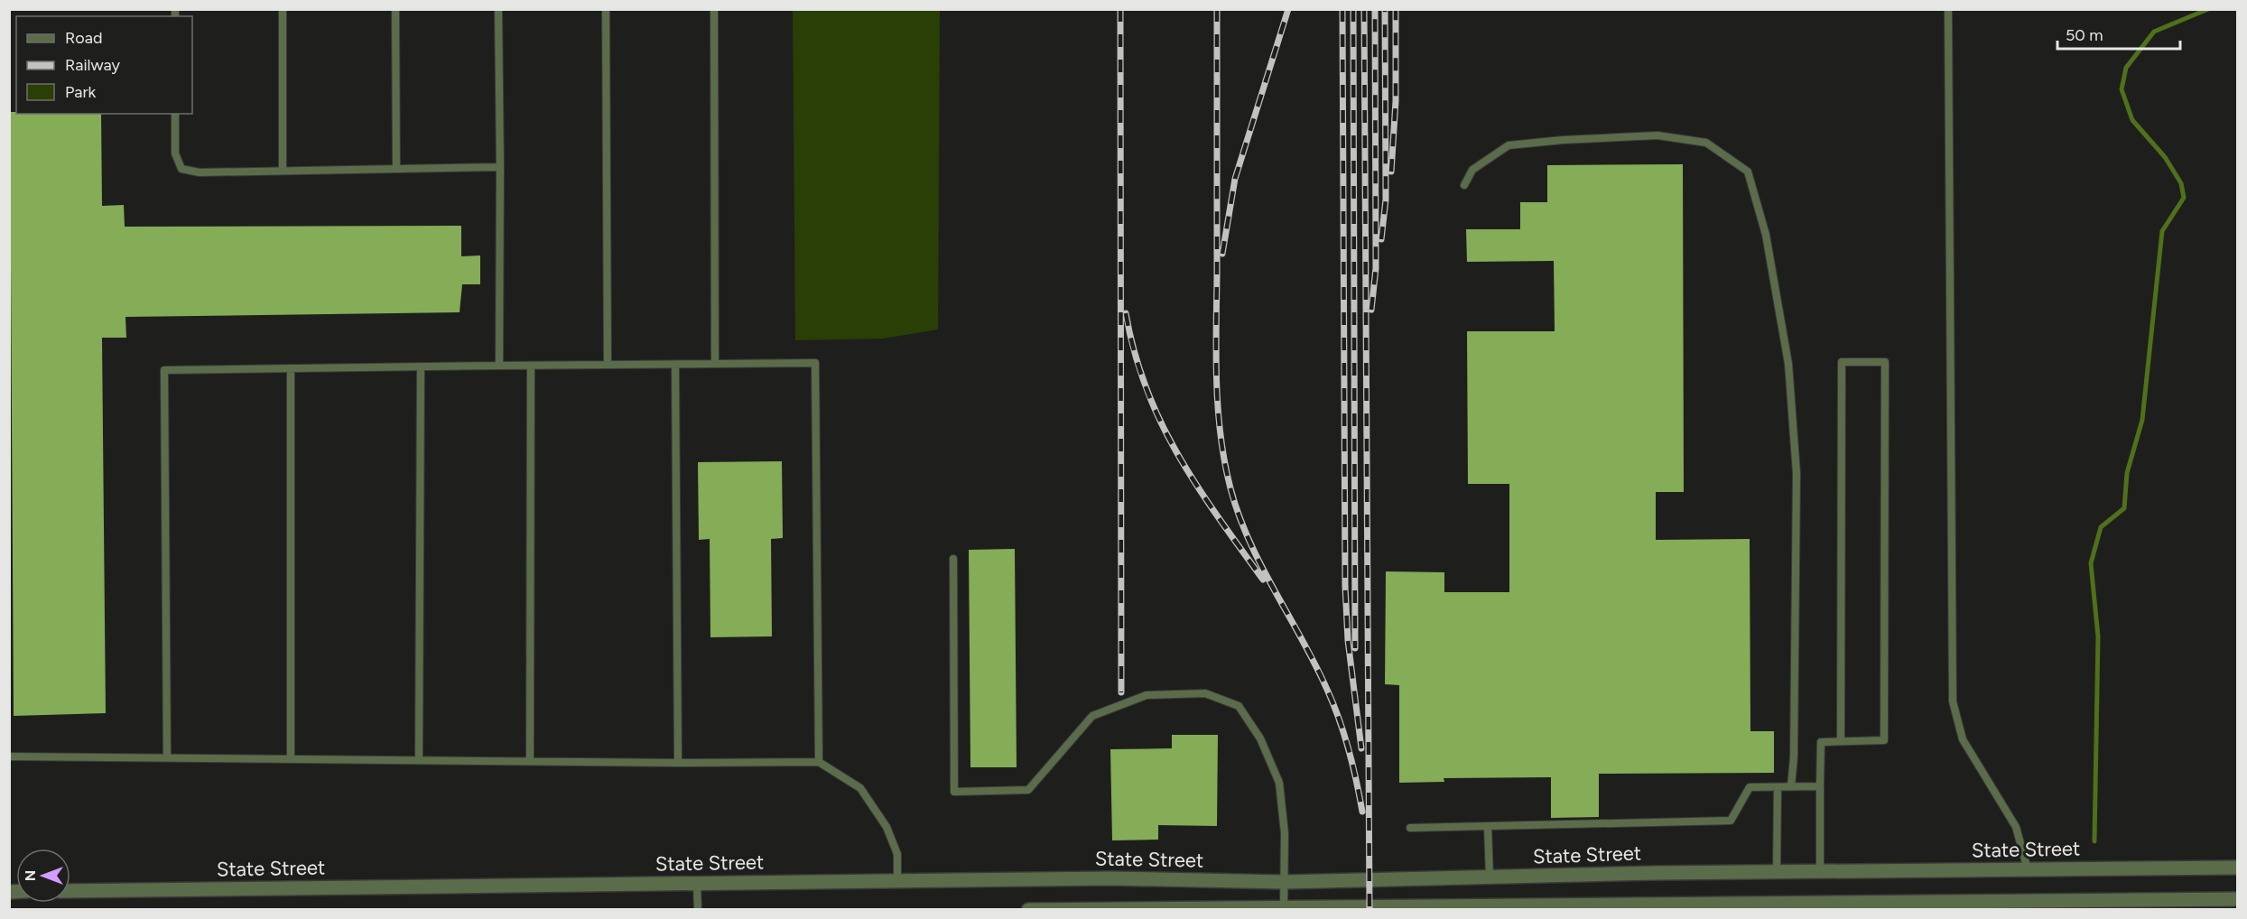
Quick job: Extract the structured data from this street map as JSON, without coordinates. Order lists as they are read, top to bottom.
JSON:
{
  "streets": {
    "street": ["State Street"]
  },
  "legend": ["Road", "Railway", "Park"],
  "scale_bar": "50 m",
  "north": "left"
}
